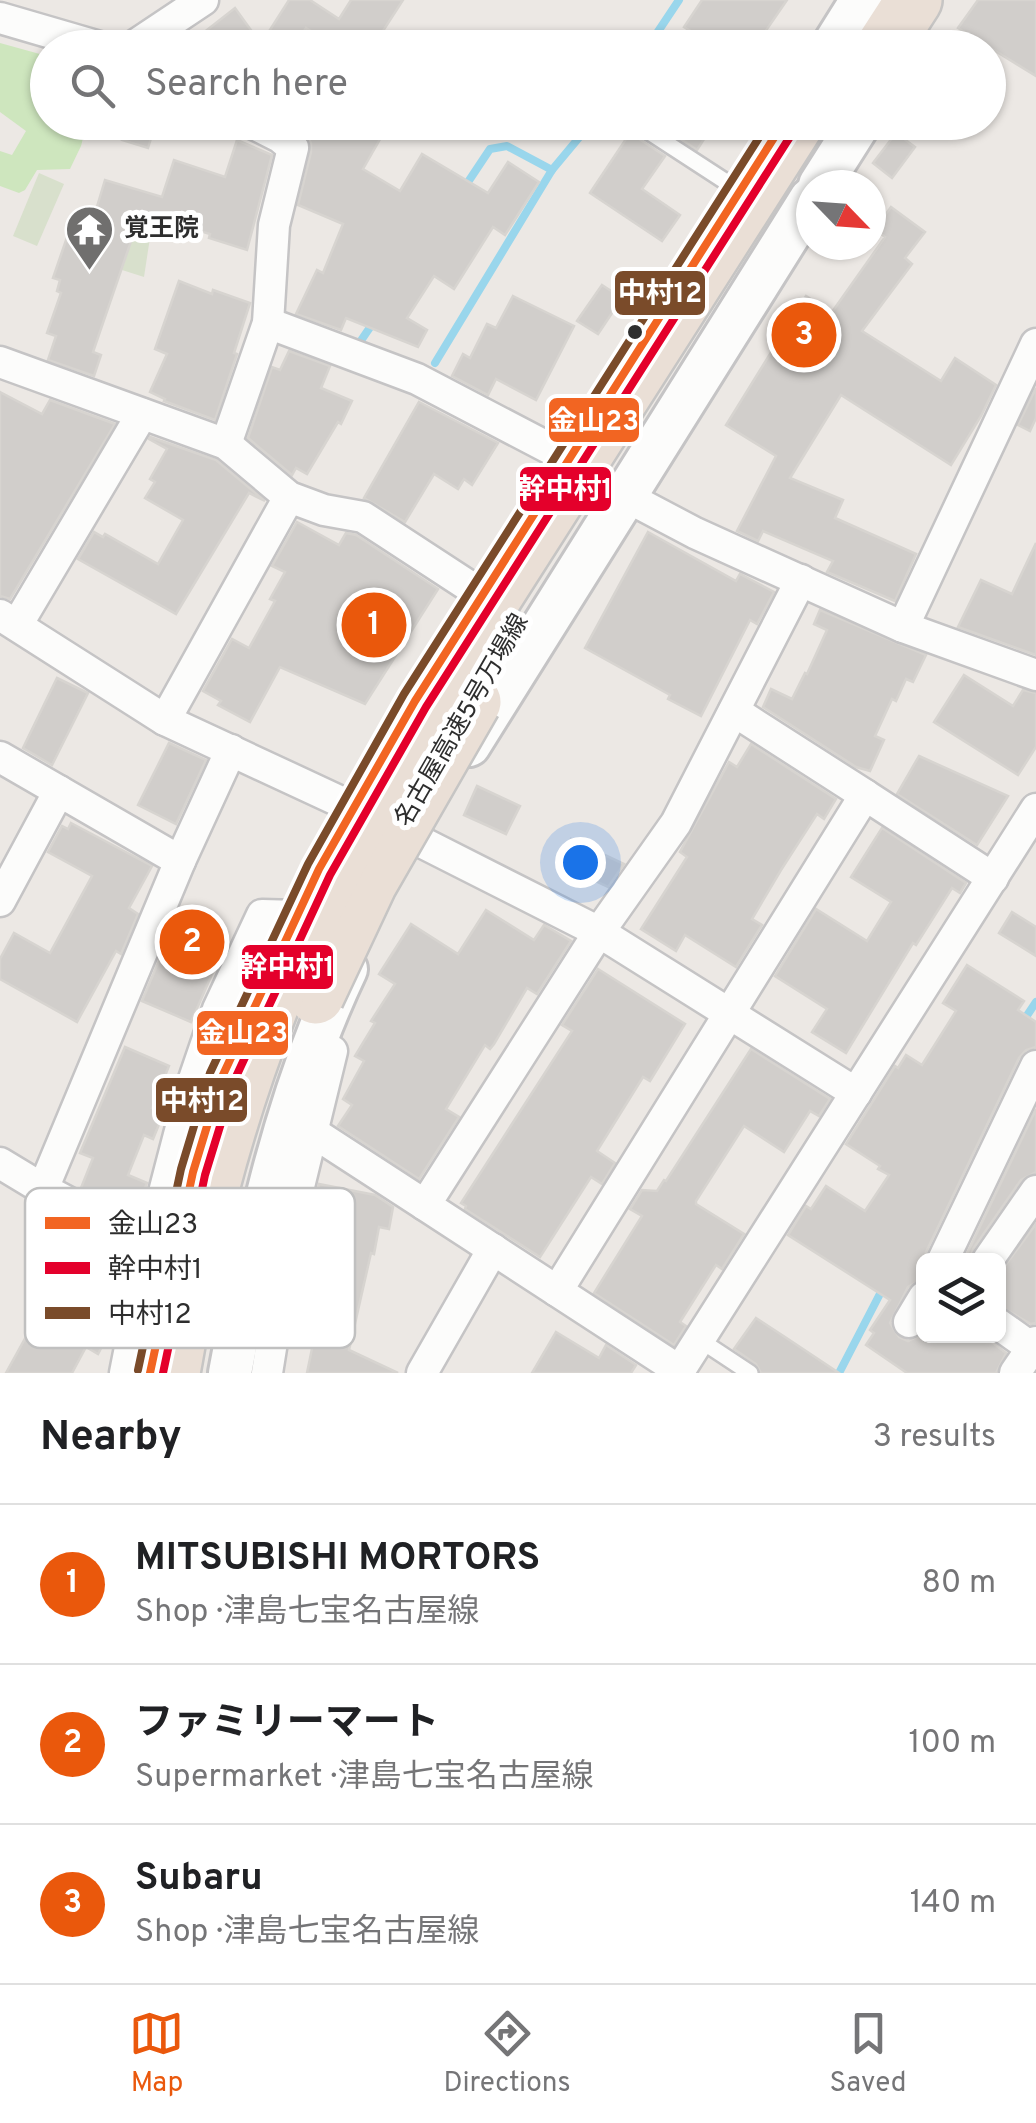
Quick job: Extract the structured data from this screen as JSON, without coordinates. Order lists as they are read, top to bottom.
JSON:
{
  "streets": {
    "highway": ["名古屋高速5号万場線"]
  },
  "places": {
    "temple": ["覚王院"]
  },
  "lines": ["transit line 金山23", "transit line 幹中村1", "transit line 中村12"],
  "legend": ["金山23", "幹中村1", "中村12"],
  "north": "bottom right",
  "page": {
    "search": "Search here",
    "pins": ["3", "1", "2"],
    "heading": ["Nearby", "3 results"],
    "list": [
      {
        "mark": "1",
        "name": "MITSUBISHI MORTORS",
        "note": "Shop · 津島七宝名古屋線",
        "value": "80 m"
      },
      {
        "mark": "2",
        "name": "ファミリーマート",
        "note": "Supermarket · 津島七宝名古屋線",
        "value": "100 m"
      },
      {
        "mark": "3",
        "name": "Subaru",
        "note": "Shop · 津島七宝名古屋線",
        "value": "140 m"
      }
    ],
    "nav": ["Map", "Directions", "Saved"]
  }
}
